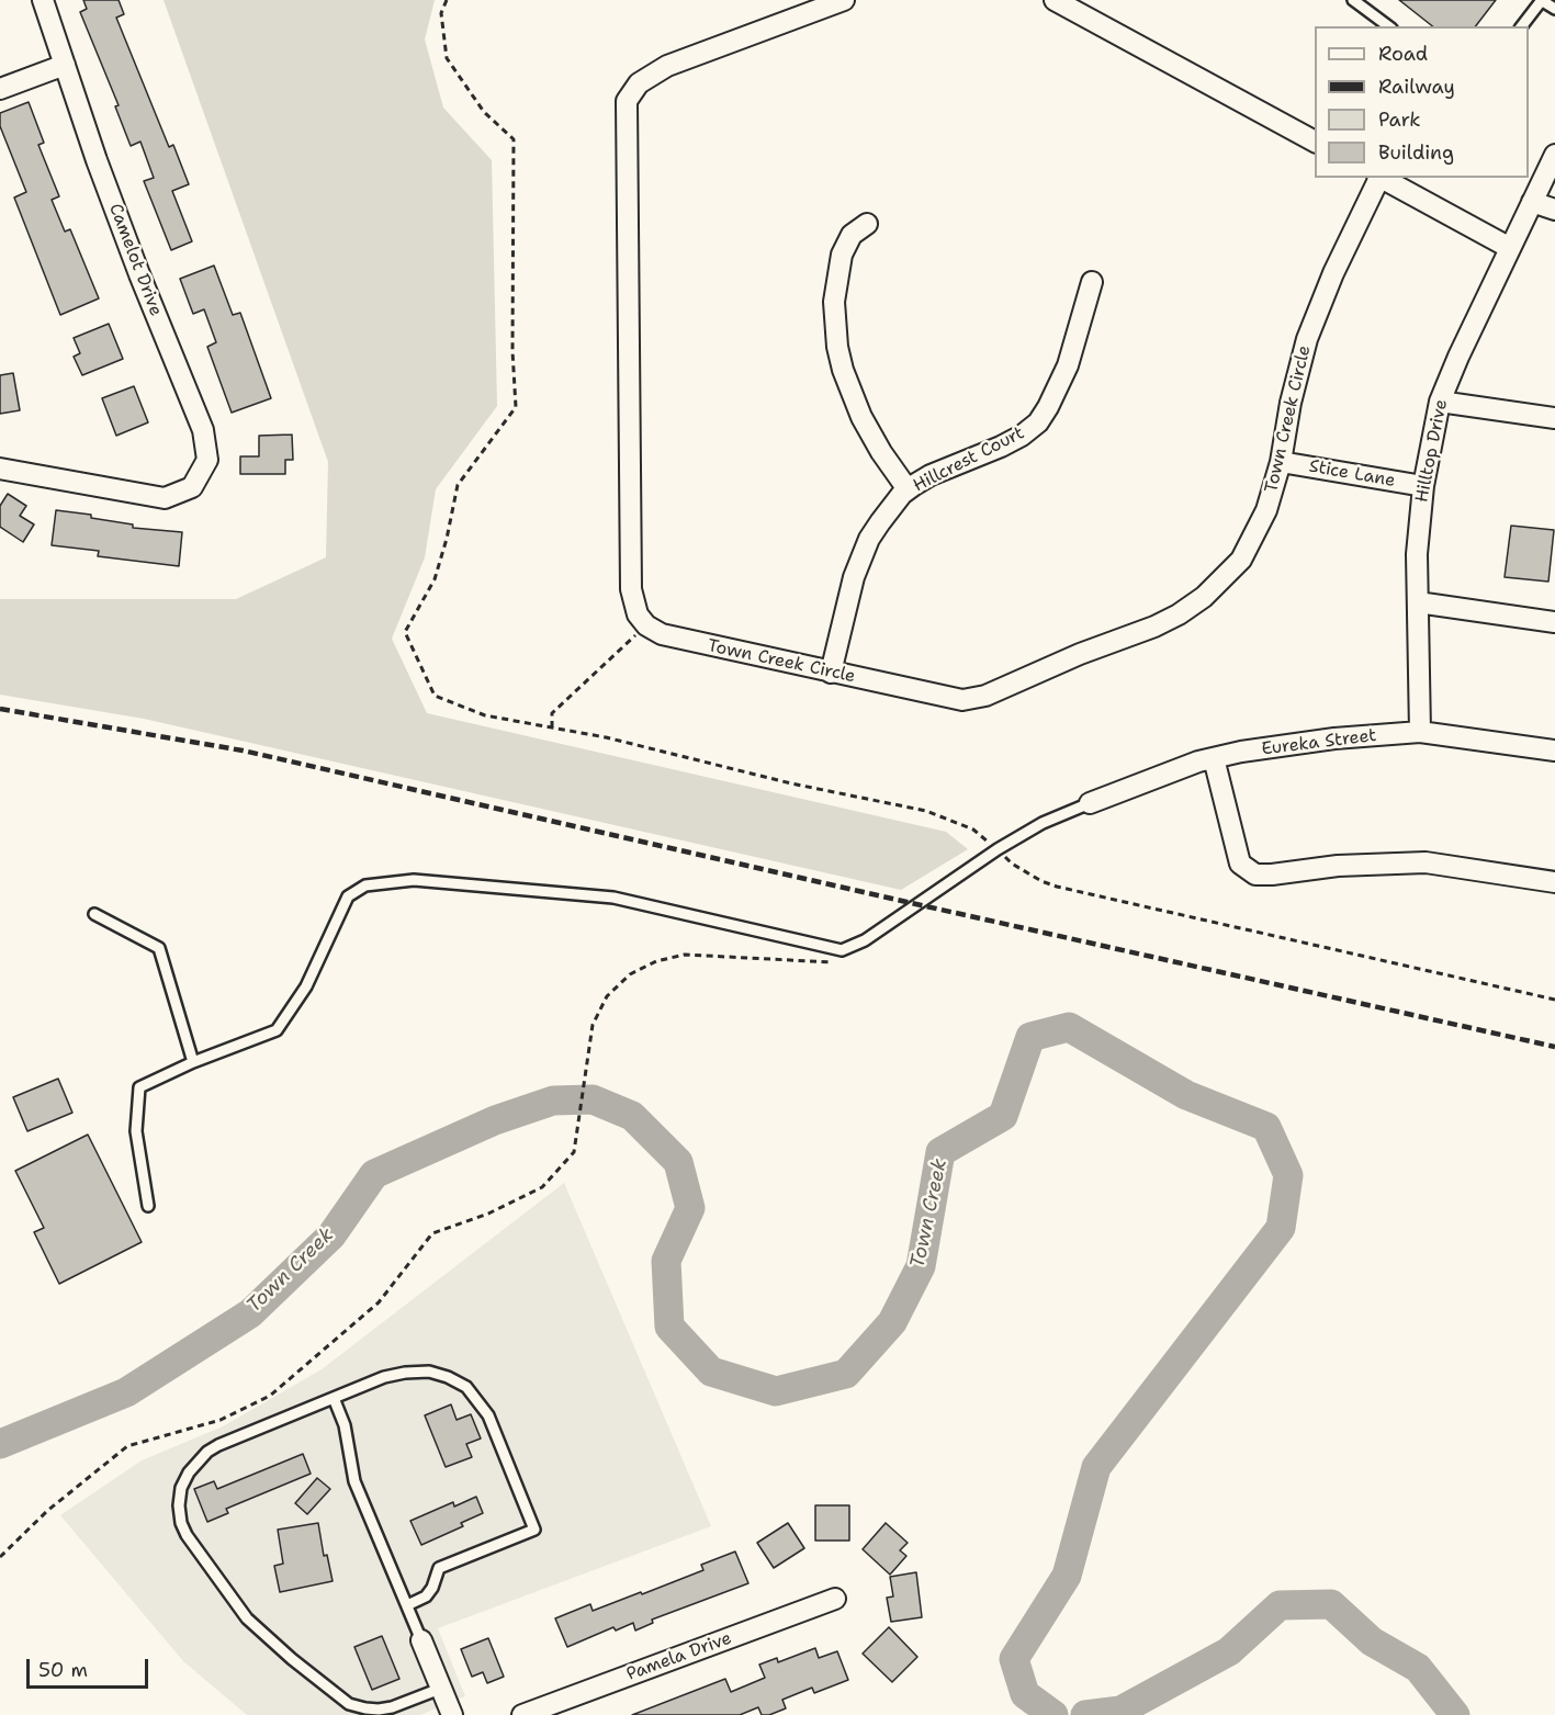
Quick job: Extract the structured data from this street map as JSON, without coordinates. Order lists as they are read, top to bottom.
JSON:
{
  "streets": {
    "street": [
      "Camelot Drive",
      "Town Creek Circle",
      "Hilltop Drive",
      "Hillcrest Court",
      "Stice Lane",
      "Eureka Street",
      "Pamela Drive"
    ]
  },
  "crossings": [
    ["Town Creek Circle", "Hilltop Drive"],
    ["Town Creek Circle", "Hillcrest Court"],
    ["Town Creek Circle", "Stice Lane"],
    ["Hilltop Drive", "Stice Lane"],
    ["Hilltop Drive", "Eureka Street"]
  ],
  "water": ["Town Creek"],
  "legend": [
    "Road",
    "Railway",
    "Park",
    "Building"
  ],
  "scale_bar": "50 m"
}
